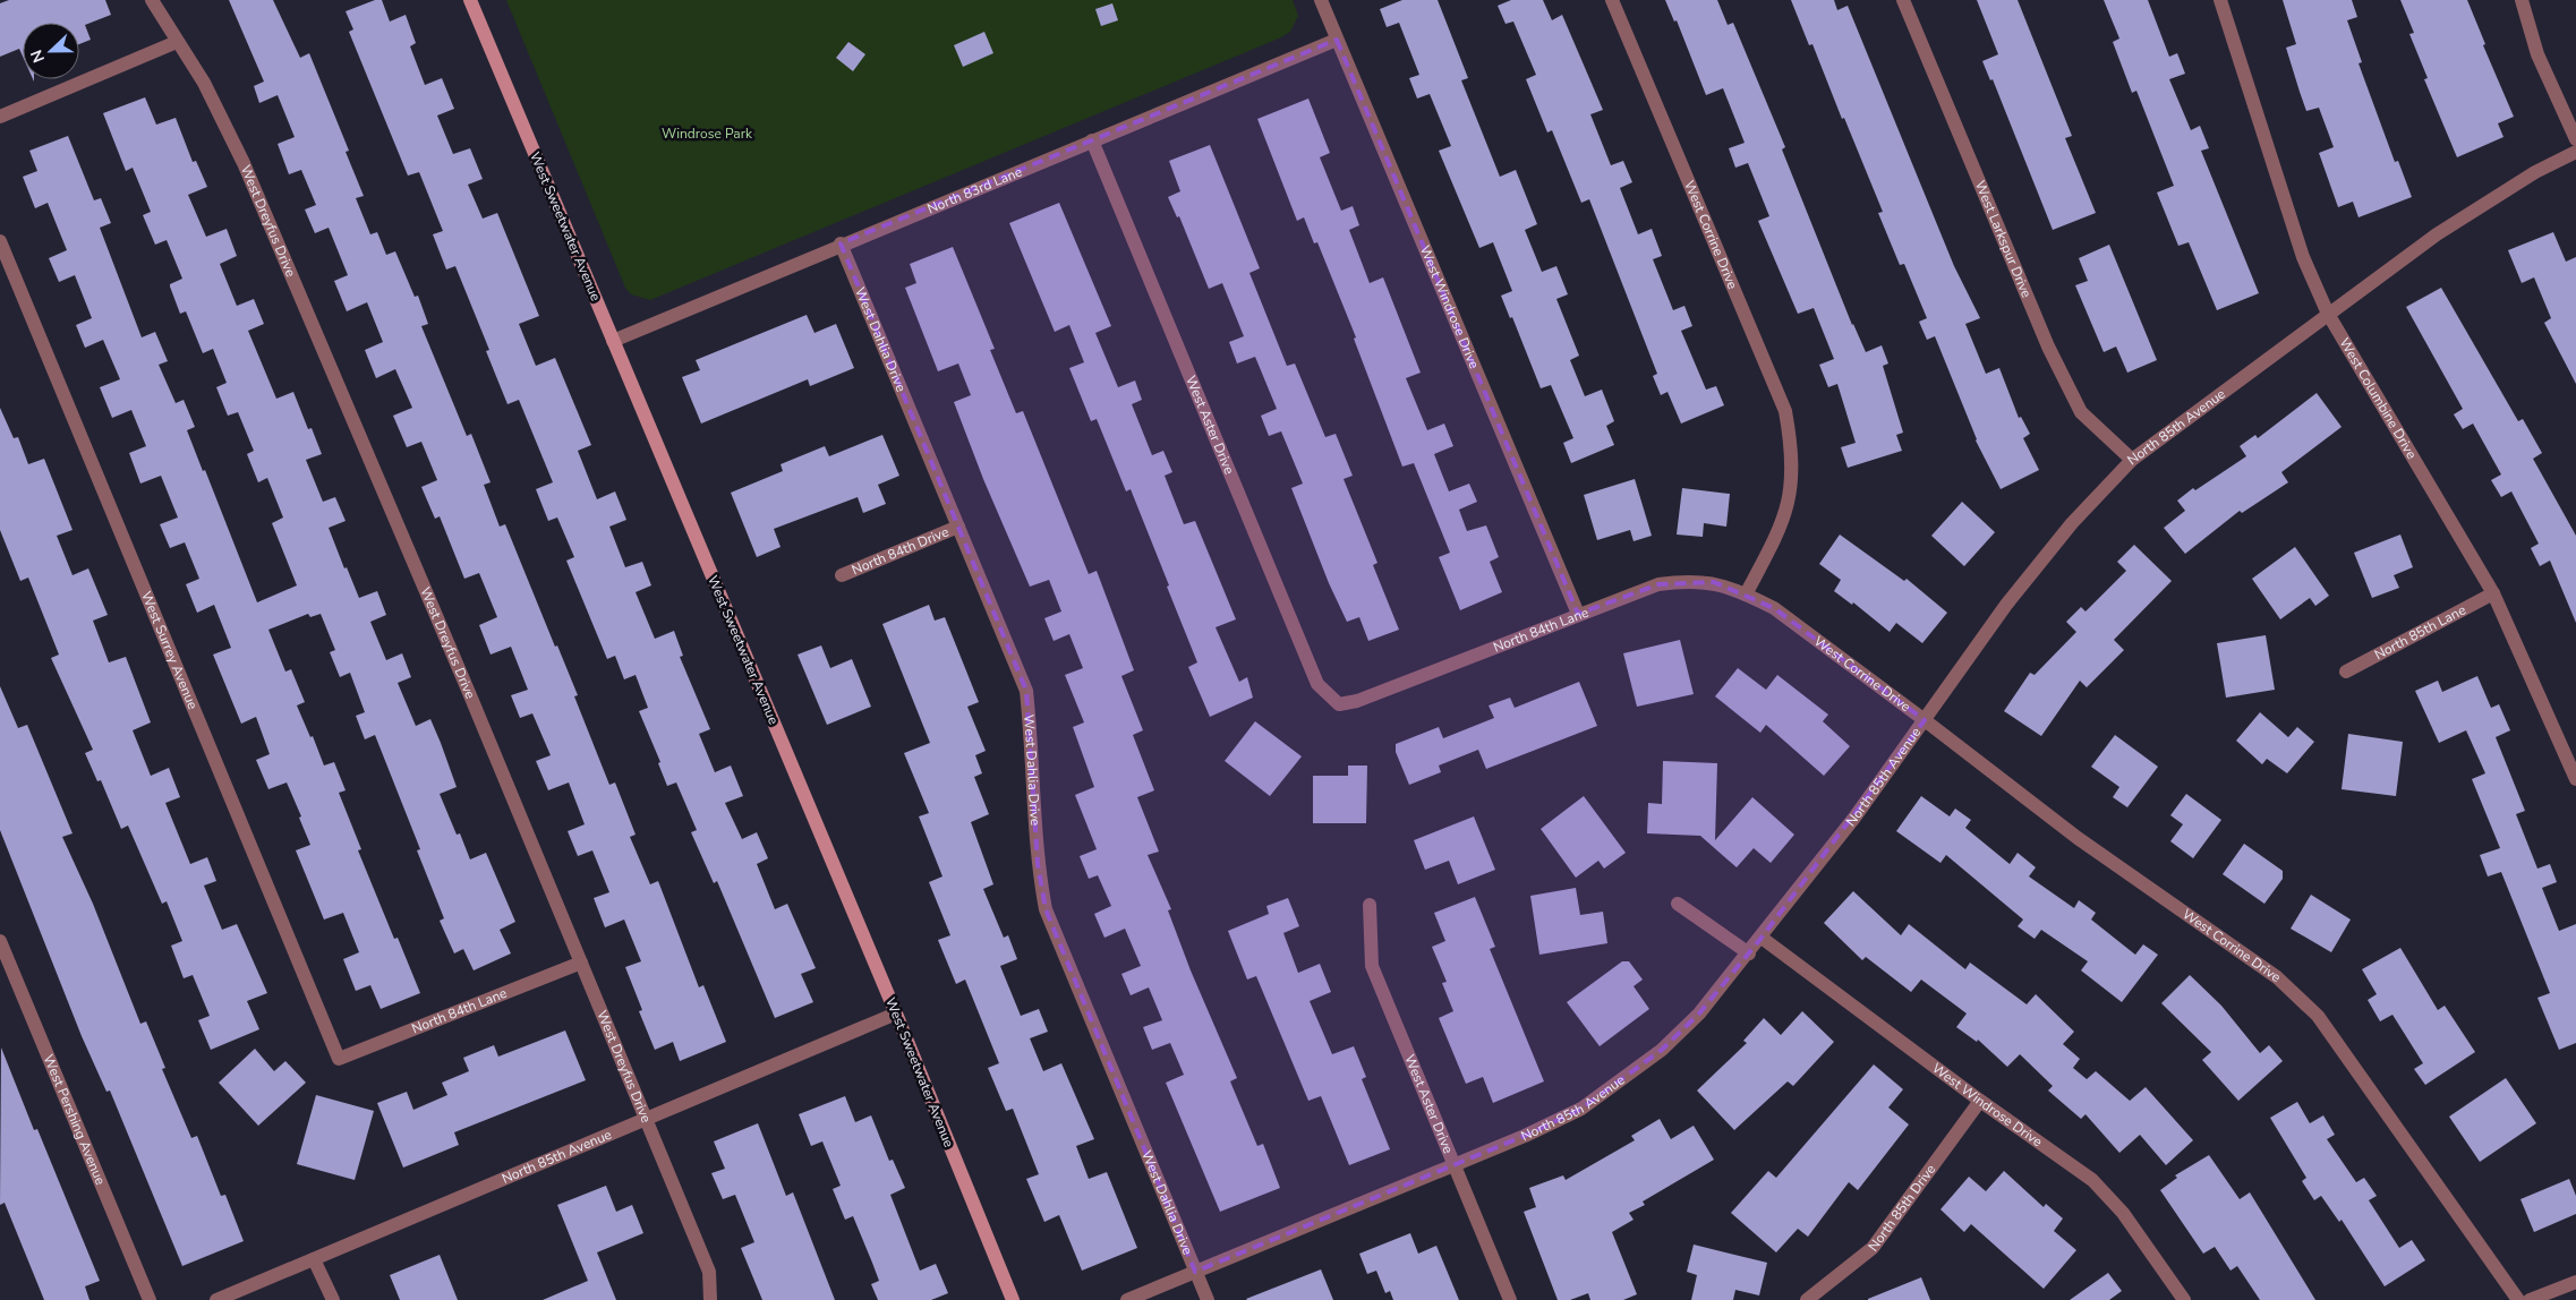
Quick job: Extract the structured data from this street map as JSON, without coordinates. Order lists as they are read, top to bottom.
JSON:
{
  "streets": {
    "street": [
      "North 83rd Lane",
      "West Dreyfus Drive",
      "West Sweetwater Avenue",
      "West Corrine Drive",
      "West Larkspur Drive",
      "West Windrose Drive",
      "West Dahlia Drive",
      "West Columbine Drive",
      "West Aster Drive",
      "North 85th Avenue",
      "North 84th Drive",
      "North 84th Lane",
      "North 85th Lane",
      "West Surrey Avenue",
      "West Pershing Avenue",
      "North 85th Drive"
    ]
  },
  "crossings": [
    ["North 83rd Lane", "West Sweetwater Avenue"],
    ["North 83rd Lane", "West Windrose Drive"],
    ["North 83rd Lane", "West Dahlia Drive"],
    ["North 83rd Lane", "West Aster Drive"],
    ["West Dreyfus Drive", "North 85th Avenue"],
    ["West Dreyfus Drive", "North 84th Lane"],
    ["West Sweetwater Avenue", "North 85th Avenue"],
    ["West Corrine Drive", "North 85th Avenue"],
    ["West Corrine Drive", "North 84th Lane"],
    ["West Larkspur Drive", "North 85th Avenue"],
    ["West Windrose Drive", "North 85th Avenue"],
    ["West Windrose Drive", "North 84th Lane"],
    ["West Windrose Drive", "North 85th Drive"],
    ["West Dahlia Drive", "North 85th Avenue"],
    ["West Dahlia Drive", "North 84th Drive"],
    ["West Columbine Drive", "North 85th Avenue"],
    ["West Columbine Drive", "North 85th Lane"],
    ["West Aster Drive", "North 85th Avenue"],
    ["West Aster Drive", "North 84th Lane"],
    ["North 84th Lane", "West Surrey Avenue"]
  ],
  "parks": ["Windrose Park"],
  "north": "left"
}
